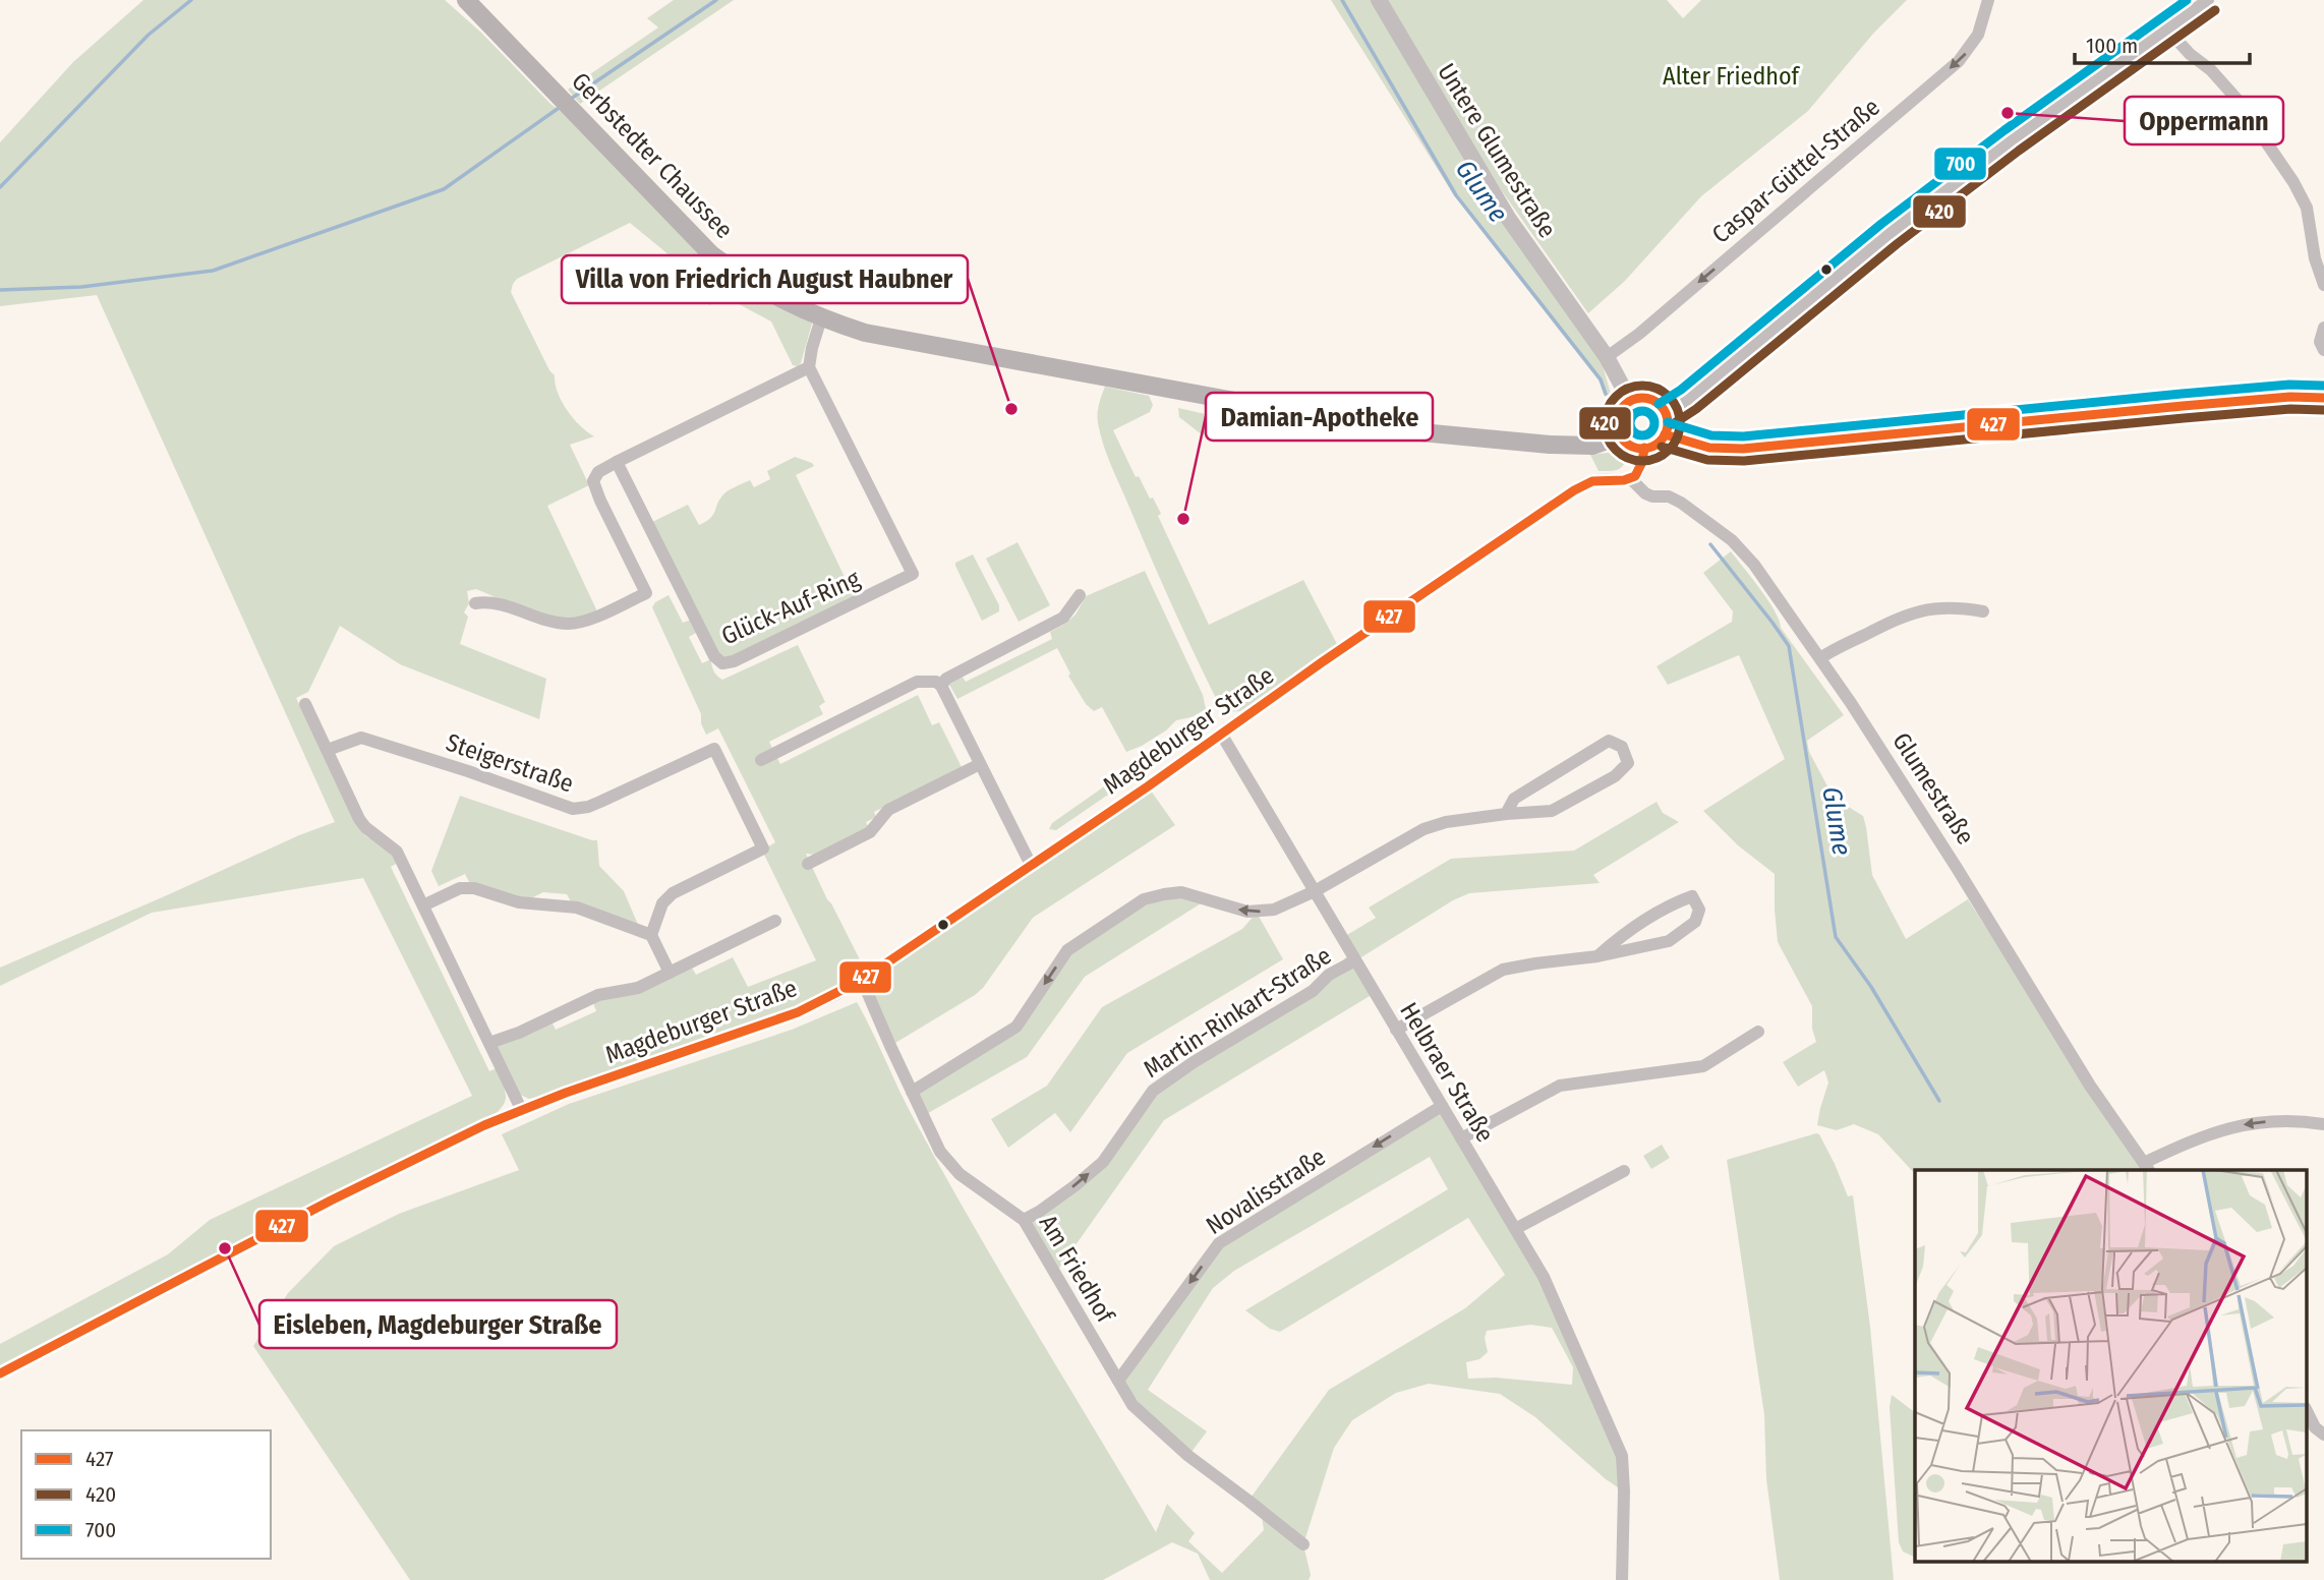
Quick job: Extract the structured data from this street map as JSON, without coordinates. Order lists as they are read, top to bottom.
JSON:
{
  "streets": {
    "main road": ["Gerbstedter Chaussee"],
    "street": [
      "Untere Glumestraße",
      "Caspar-Güttel-Straße",
      "Glück-Auf-Ring",
      "Magdeburger Straße",
      "Steigerstraße",
      "Glumestraße",
      "Martin-Rinkart-Straße",
      "Helbraer Straße",
      "Novalisstraße",
      "Am Friedhof"
    ]
  },
  "crossings": [
    ["Untere Glumestraße", "Caspar-Güttel-Straße"],
    ["Magdeburger Straße", "Glumestraße"],
    ["Magdeburger Straße", "Helbraer Straße"],
    ["Magdeburger Straße", "Am Friedhof"],
    ["Martin-Rinkart-Straße", "Helbraer Straße"],
    ["Martin-Rinkart-Straße", "Am Friedhof"],
    ["Helbraer Straße", "Novalisstraße"],
    ["Novalisstraße", "Am Friedhof"]
  ],
  "one_way": ["Martin-Rinkart-Straße", "Novalisstraße"],
  "water": ["Glume"],
  "parks": ["Alter Friedhof"],
  "places": [
    "Oppermann",
    "Villa von Friedrich August Haubner",
    "Damian-Apotheke",
    "Eisleben, Magdeburger Straße"
  ],
  "lines": ["transit line 700", "transit line 420", "transit line 427"],
  "legend": ["427", "420", "700"],
  "scale_bar": "100 m"
}
